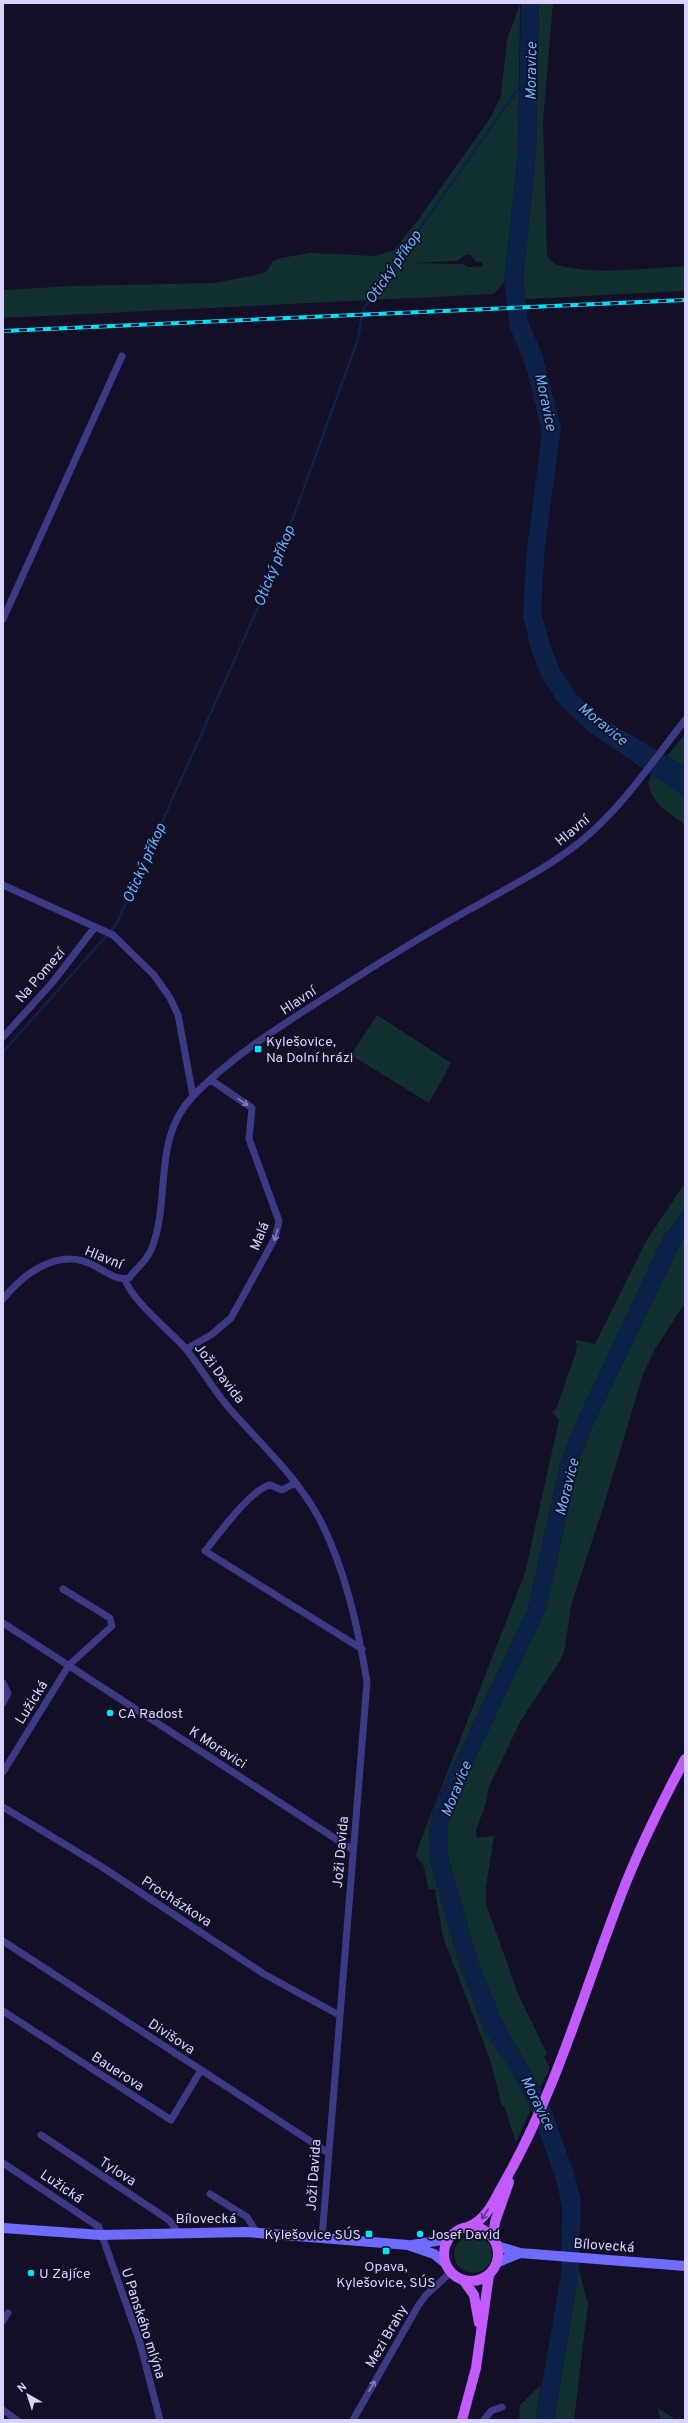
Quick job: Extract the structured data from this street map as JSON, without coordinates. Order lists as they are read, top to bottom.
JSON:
{
  "streets": {
    "main road": ["Bílovecká"],
    "street": [
      "Hlavní",
      "Na Pomezí",
      "Malá",
      "Joži Davida",
      "Lužická",
      "K Moravici",
      "Procházkova",
      "Divišova",
      "Bauerova",
      "Tylova",
      "U Panského mlýna",
      "Mezi Brahy"
    ]
  },
  "crossings": [
    ["Hlavní", "Malá"],
    ["Hlavní", "Joži Davida"],
    ["Malá", "Joži Davida"],
    ["Joži Davida", "K Moravici"],
    ["Joži Davida", "Procházkova"],
    ["Joži Davida", "Divišova"],
    ["Joži Davida", "Bílovecká"],
    ["Lužická", "K Moravici"],
    ["Lužická", "Bílovecká"],
    ["Lužická", "U Panského mlýna"],
    ["Divišova", "Bauerova"],
    ["Tylova", "Bílovecká"],
    ["Bílovecká", "U Panského mlýna"],
    ["Bílovecká", "Mezi Brahy"]
  ],
  "one_way": ["Malá", "Mezi Brahy"],
  "water": ["Moravice", "Otický příkop"],
  "places": {
    "transit": ["Kylešovice, Na Dolní hrázi", "Kylešovice SÚS", "Opava, Kylešovice, SÚS"],
    "other": ["CA Radost", "Josef David", "U Zajíce"]
  },
  "north": "top left"
}
